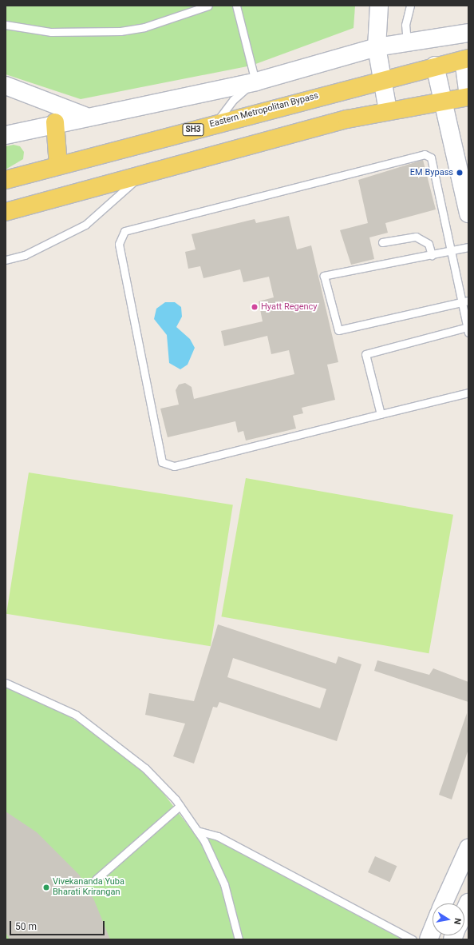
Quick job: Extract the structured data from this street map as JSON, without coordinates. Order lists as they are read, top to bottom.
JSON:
{
  "streets": {
    "main road": ["Eastern Metropolitan Bypass", "SH3"]
  },
  "places": ["EM Bypass", "Hyatt Regency", "Vivekananda Yuba Bharati Krirangan"],
  "scale_bar": "50 m",
  "north": "right"
}
